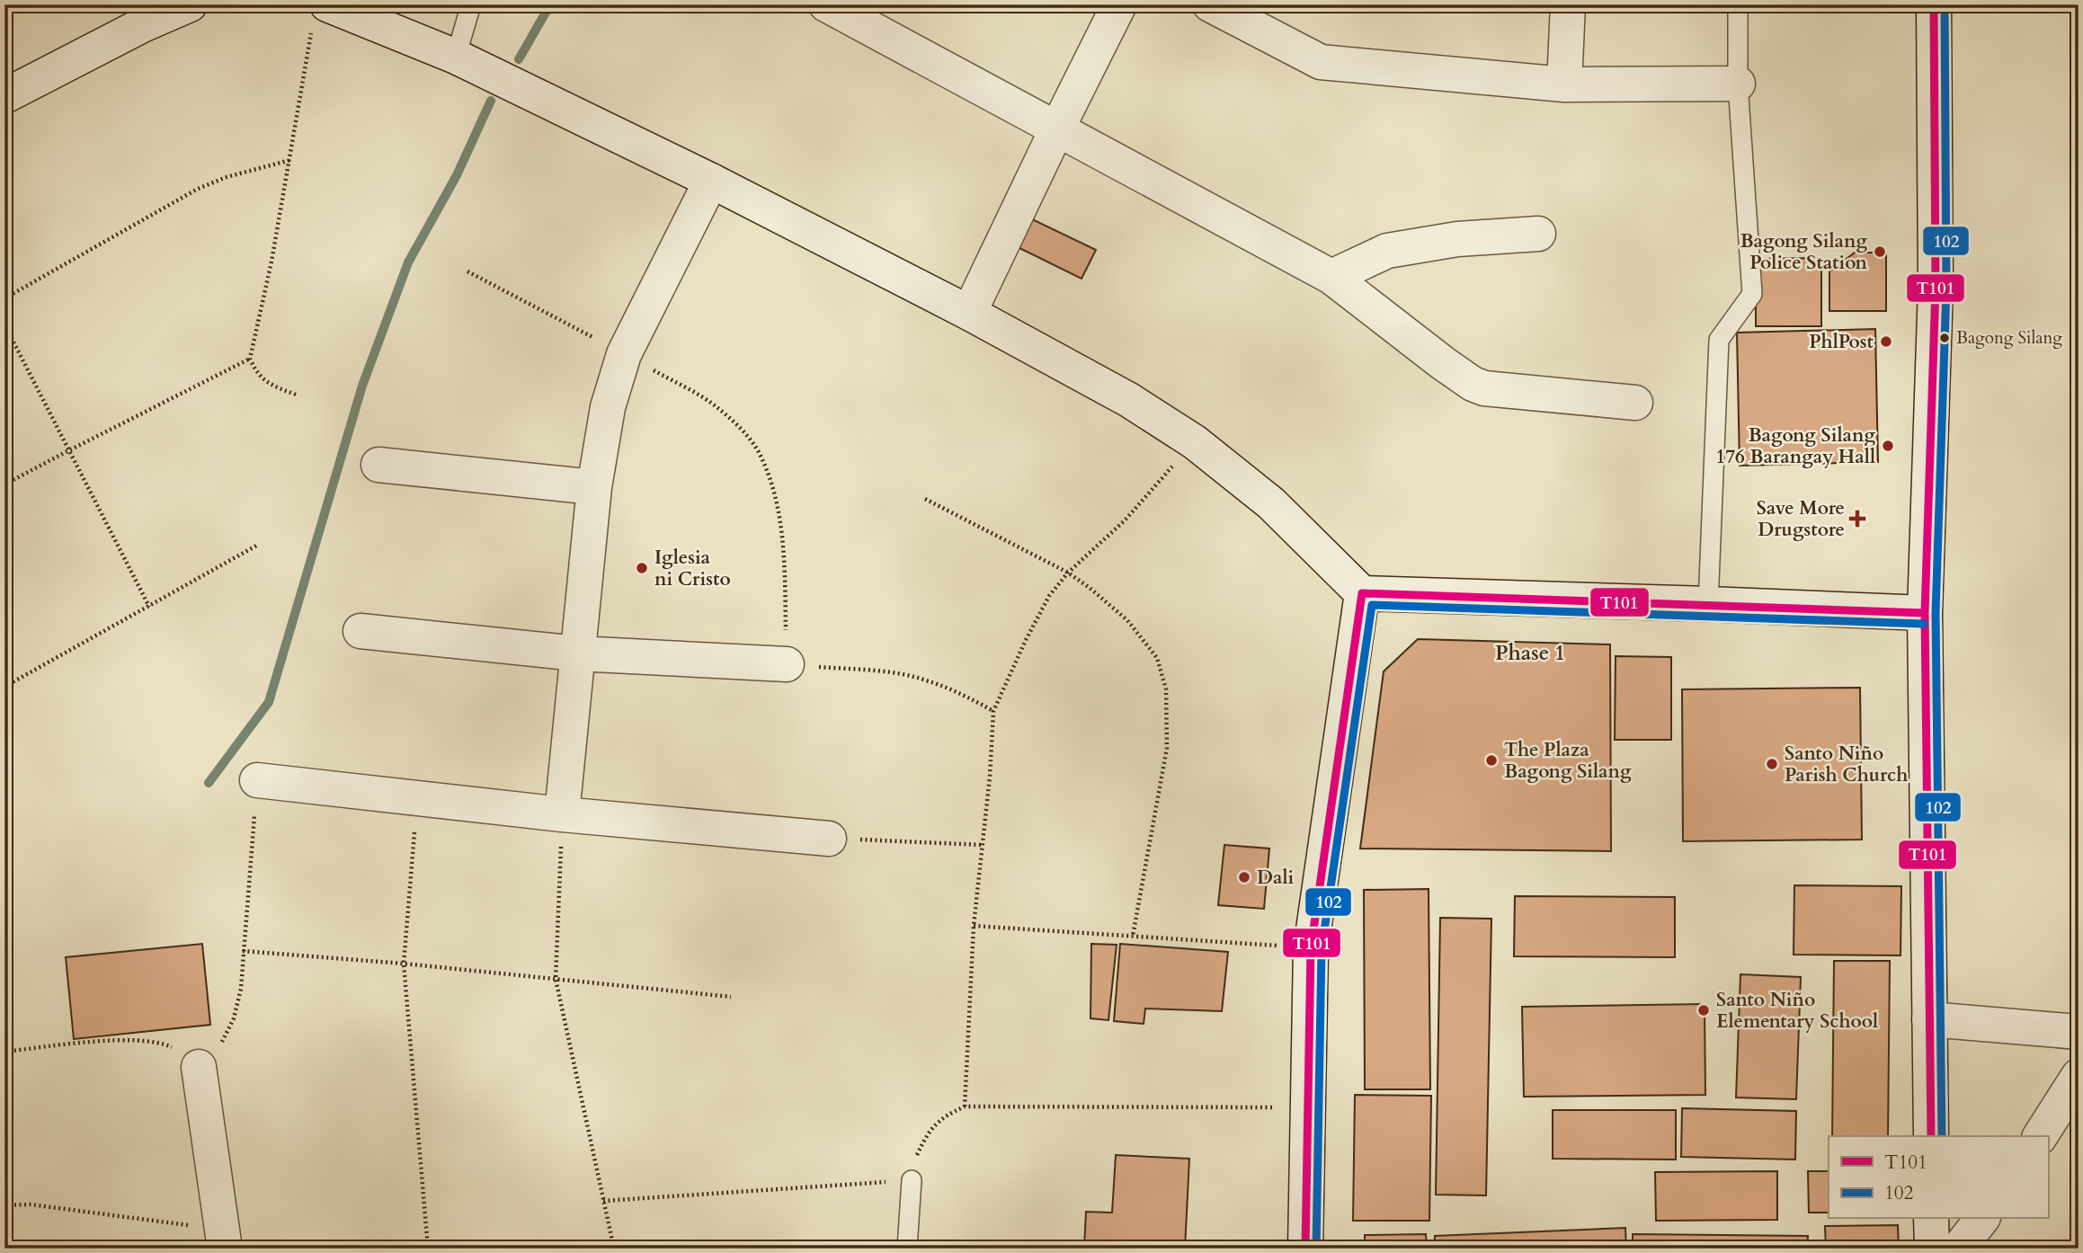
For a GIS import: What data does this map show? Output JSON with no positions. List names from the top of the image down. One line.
{"districts":["Phase 1"],"places":{"other":["Bagong Silang Police Station","Bagong Silang","PhlPost","Bagong Silang 176 Barangay Hall","Iglesia ni Cristo","The Plaza Bagong Silang","Santo Niño Parish Church","Dali","Santo Niño Elementary School"],"health":["Save More Drugstore"]},"lines":["transit line T101","transit line 102"],"legend":["T101","102"]}
